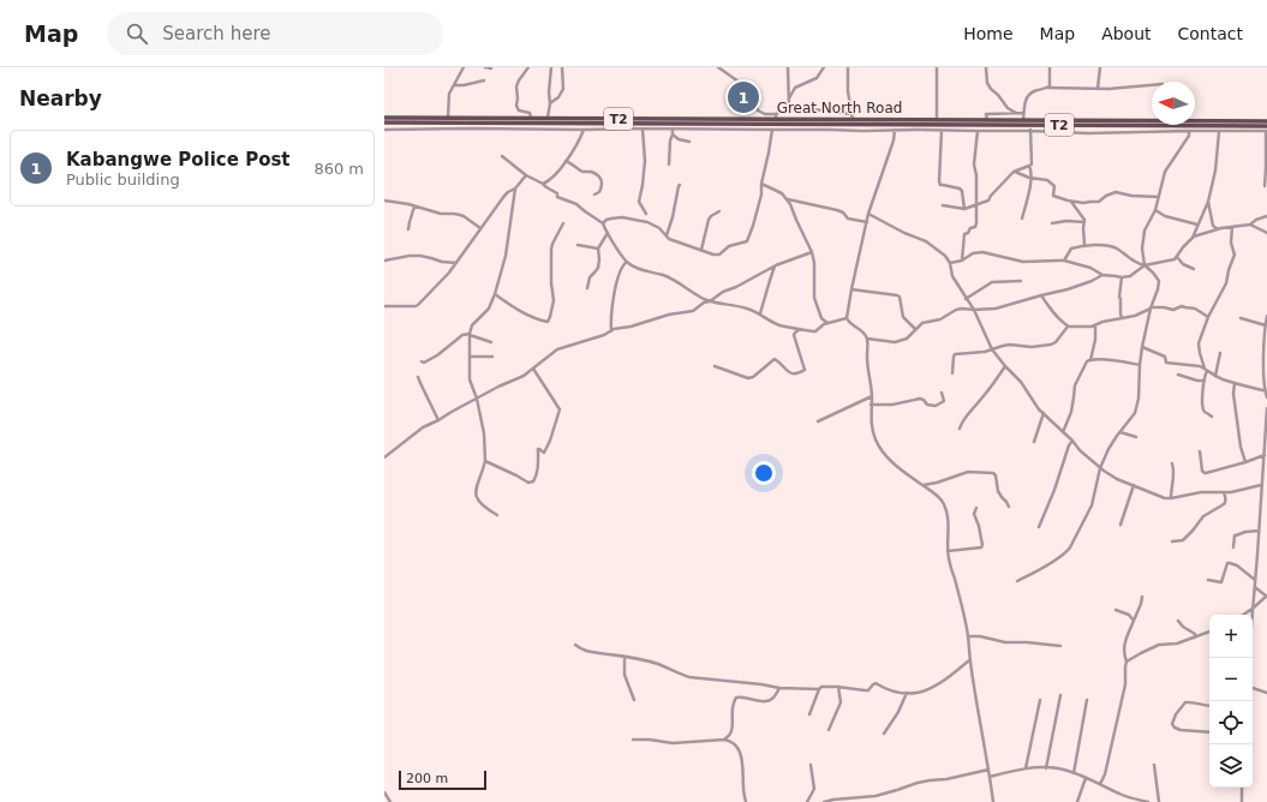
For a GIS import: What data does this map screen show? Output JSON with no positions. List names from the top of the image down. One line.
{"streets":{"main road":["Great North Road","T2"]},"scale_bar":"200 m","north":"left","page":{"header":"Map","search":"Search here","nav":["Home","Map","About","Contact"],"heading":"Nearby","pins":"1","list":[{"mark":"1","name":"Kabangwe Police Post","note":"Public building","value":"860 m"}],"map_buttons":["+","−"],"scale":"200 m"}}
